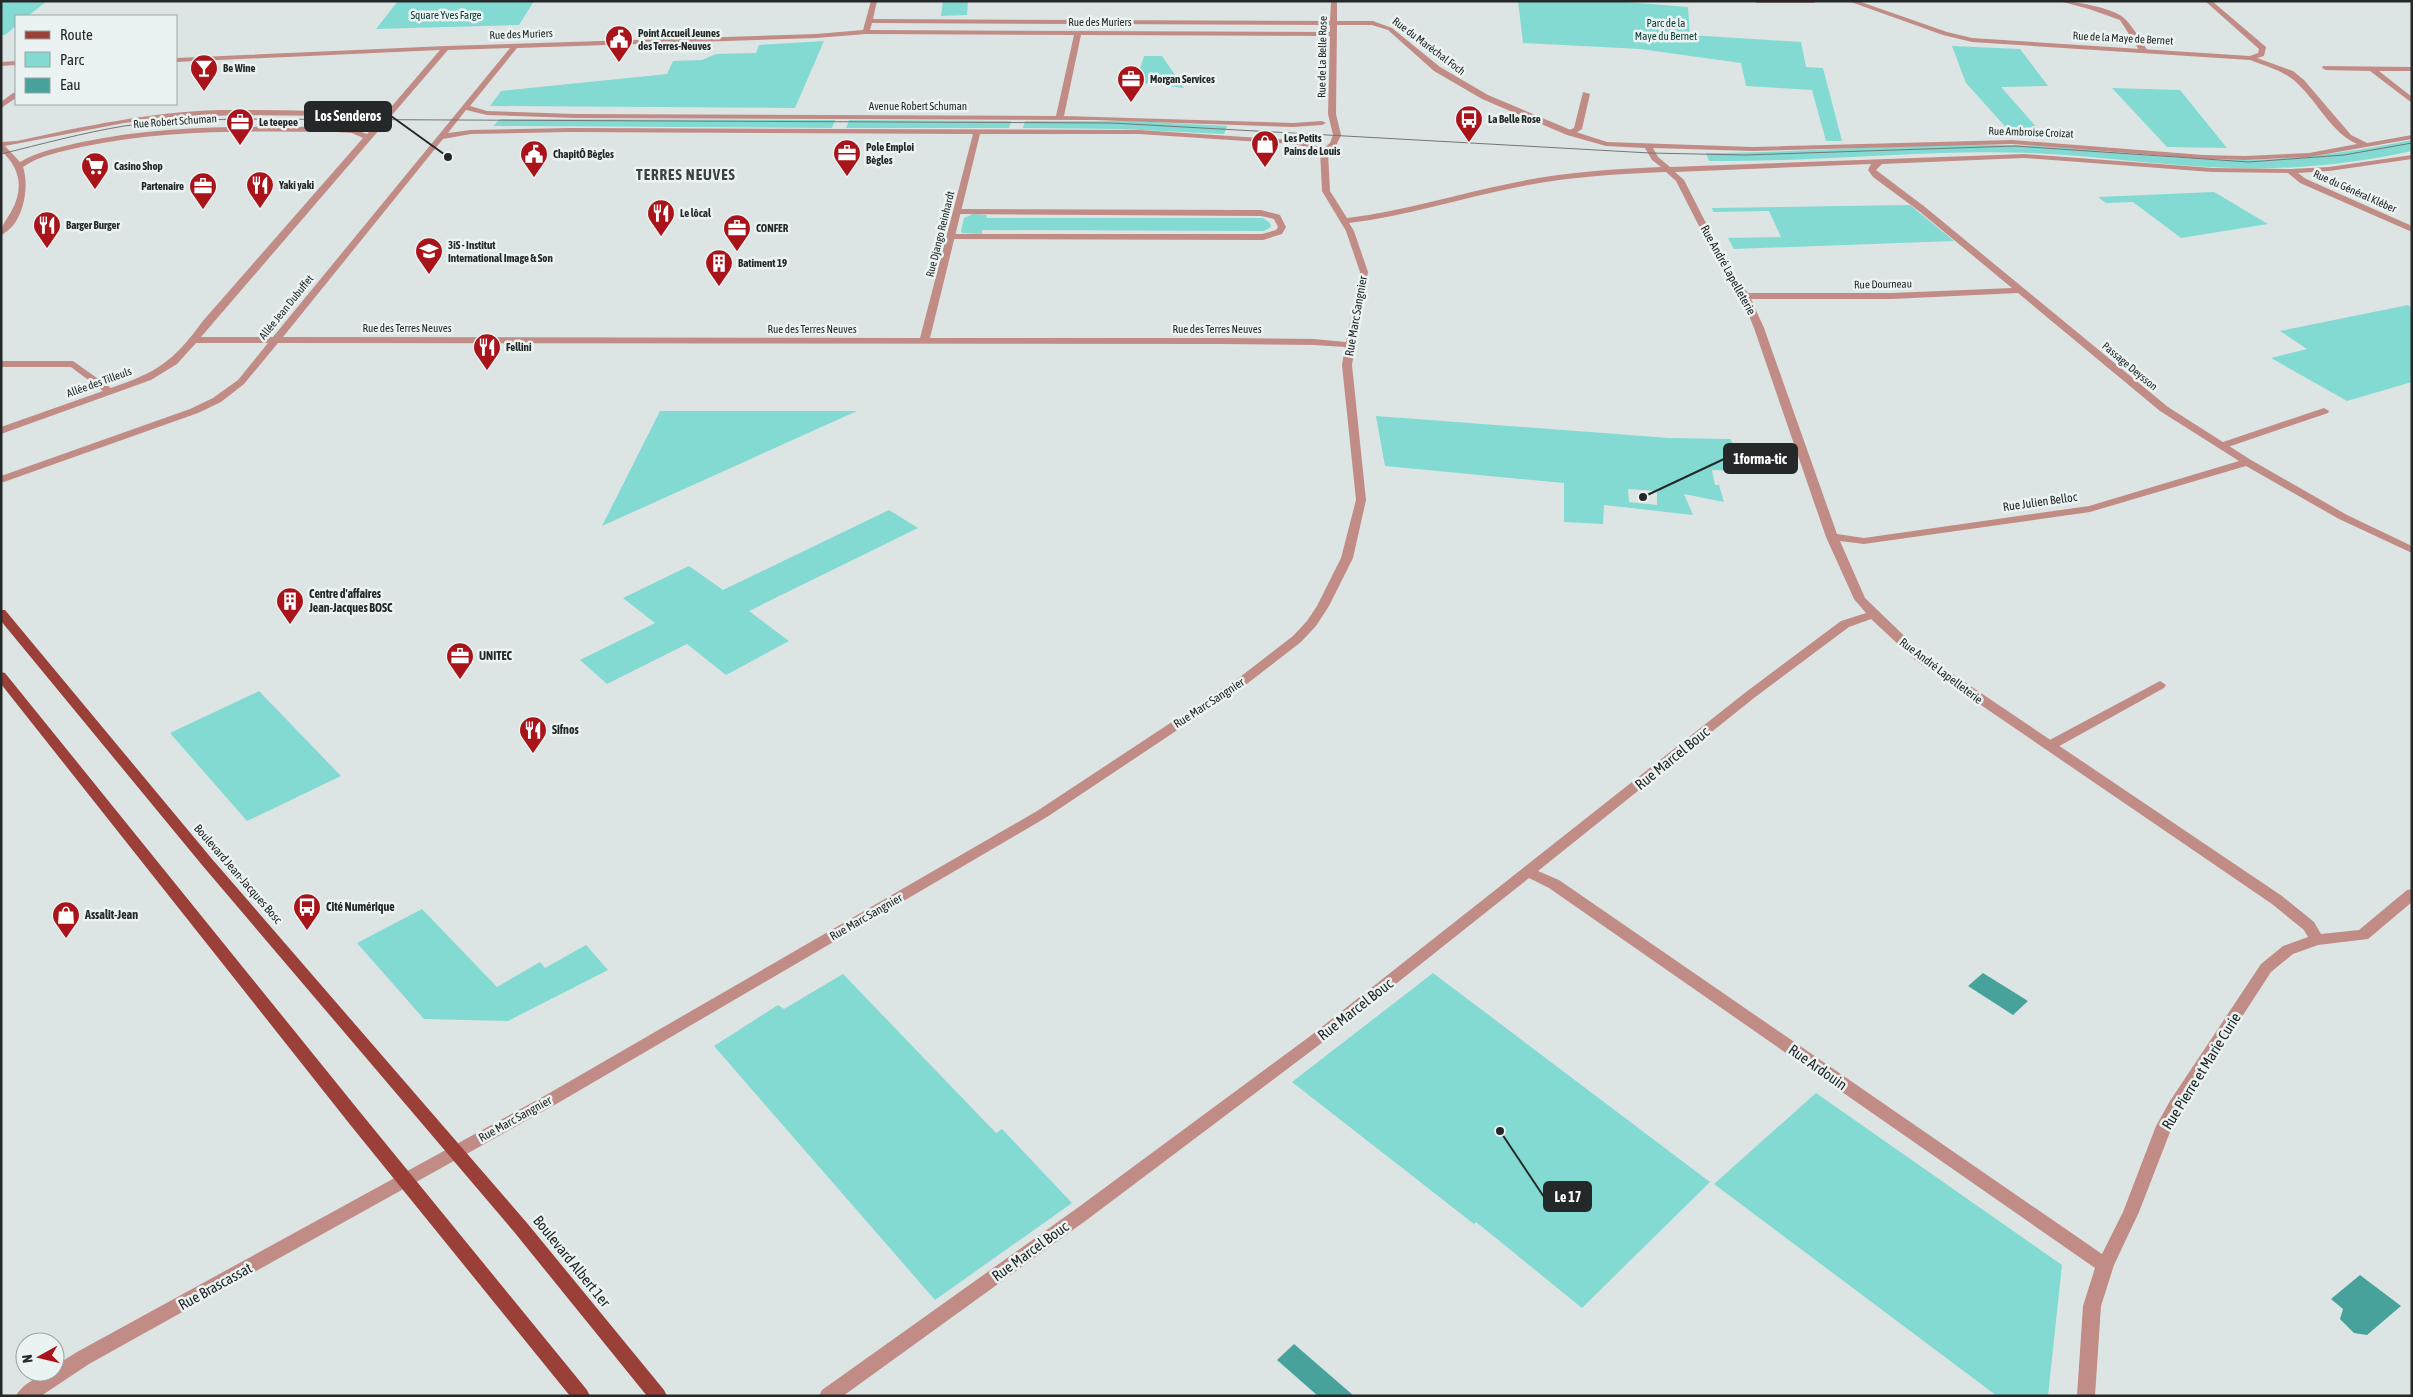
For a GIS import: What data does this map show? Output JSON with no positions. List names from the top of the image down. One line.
{"streets":{"main road":["Boulevard Jean-Jacques Bosc","Boulevard Albert 1er"],"street":["Rue des Muriers","Rue de la Maye de Bernet","Rue du Maréchal Foch","Rue de La Belle Rose","Avenue Robert Schuman","Rue Robert Schuman","Rue Ambroise Croizat","Rue du Général Kléber","Rue Django Reinhardt","Rue André Lapelleterie","Rue Dourneau","Allée Jean Dubuffet","Rue Marc Sangnier","Rue des Terres Neuves","Passage Deysson","Allée des Tilleuls","Rue Julien Belloc","Rue Marcel Bouc","Rue Ardouin","Rue Pierre et Marie Curie","Rue Brascassat"]},"crossings":[["Rue des Muriers","Rue du Maréchal Foch"],["Rue des Muriers","Rue de La Belle Rose"],["Rue des Muriers","Allée Jean Dubuffet"],["Rue de la Maye de Bernet","Rue Ambroise Croizat"],["Rue du Maréchal Foch","Rue de La Belle Rose"],["Rue du Maréchal Foch","Rue Ambroise Croizat"],["Rue du Maréchal Foch","Rue André Lapelleterie"],["Rue de La Belle Rose","Avenue Robert Schuman"],["Rue de La Belle Rose","Rue Marc Sangnier"],["Avenue Robert Schuman","Rue Django Reinhardt"],["Avenue Robert Schuman","Allée Jean Dubuffet"],["Rue Ambroise Croizat","Rue du Général Kléber"],["Rue Ambroise Croizat","Rue André Lapelleterie"],["Rue Ambroise Croizat","Passage Deysson"],["Rue Django Reinhardt","Rue des Terres Neuves"],["Rue André Lapelleterie","Rue Dourneau"],["Rue André Lapelleterie","Rue Julien Belloc"],["Rue André Lapelleterie","Rue Marcel Bouc"],["Rue André Lapelleterie","Rue Pierre et Marie Curie"],["Rue Dourneau","Passage Deysson"],["Allée Jean Dubuffet","Rue des Terres Neuves"],["Rue Marc Sangnier","Rue des Terres Neuves"],["Rue Marc Sangnier","Boulevard Jean-Jacques Bosc"],["Rue Marc Sangnier","Boulevard Albert 1er"],["Rue Marc Sangnier","Rue Brascassat"],["Rue des Terres Neuves","Allée des Tilleuls"],["Passage Deysson","Rue Julien Belloc"],["Rue Marcel Bouc","Rue Ardouin"],["Boulevard Jean-Jacques Bosc","Boulevard Albert 1er"],["Rue Ardouin","Rue Pierre et Marie Curie"]],"districts":["TERRES NEUVES"],"parks":["Square Yves Farge","Parc de la Maye du Bernet"],"places":{"public building":["Point Accueil Jeunes des Terres-Neuves","ChapitÔ Bègles"],"bar":["Be Wine"],"office":["Morgan Services","Le teepee","Pole Emploi Bègles","Partenaire","CONFER","UNITEC"],"bus stop":["La Belle Rose","Cité Numérique"],"other":["Los Senderos","1forma-tic","Le 17"],"shop":["Les Petits Pains de Louis","Assalit-Jean"],"supermarket":["Casino Shop"],"restaurant":["Yaki yaki","Le lôcal","Barger Burger","Fellini","Sifnos"],"school or university":["3iS - Institut International Image & Son"],"building":["Batiment 19","Centre d'affaires Jean-Jacques BOSC"]},"legend":["Route","Parc","Eau"],"north":"left"}
